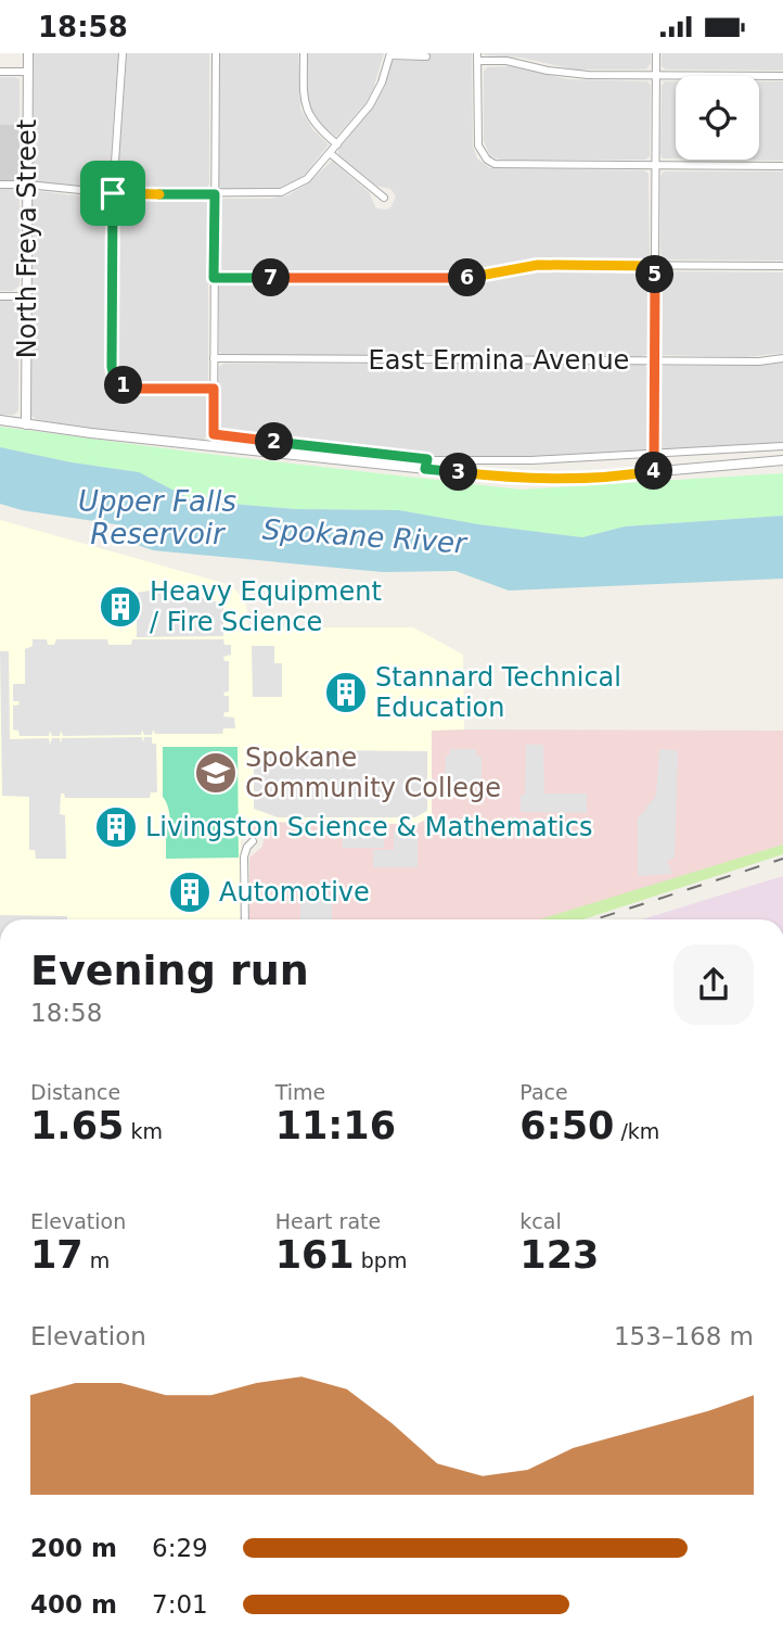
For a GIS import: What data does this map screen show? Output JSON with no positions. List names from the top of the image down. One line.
{"streets":{"street":["North Freya Street","East Ermina Avenue"]},"water":["Upper Falls Reservoir","Spokane River"],"places":{"building":["Heavy Equipment / Fire Science","Stannard Technical Education","Livingston Science & Mathematics","Automotive"],"school or university":["Spokane Community College"]},"page":{"status":"18:58","pins":["5","6","7","1","2","4","3"],"heading":["Evening run","18:58"],"stats":[["Distance","1.65 km"],["Time","11:16"],["Pace","6:50 /km"],["Elevation","17 m"],["Heart rate","161 bpm"],["kcal","123"]],"chart":["Elevation","153–168 m"],"list":[{"name":"200 m","note":"6:29"},{"name":"400 m","note":"7:01"}]}}
